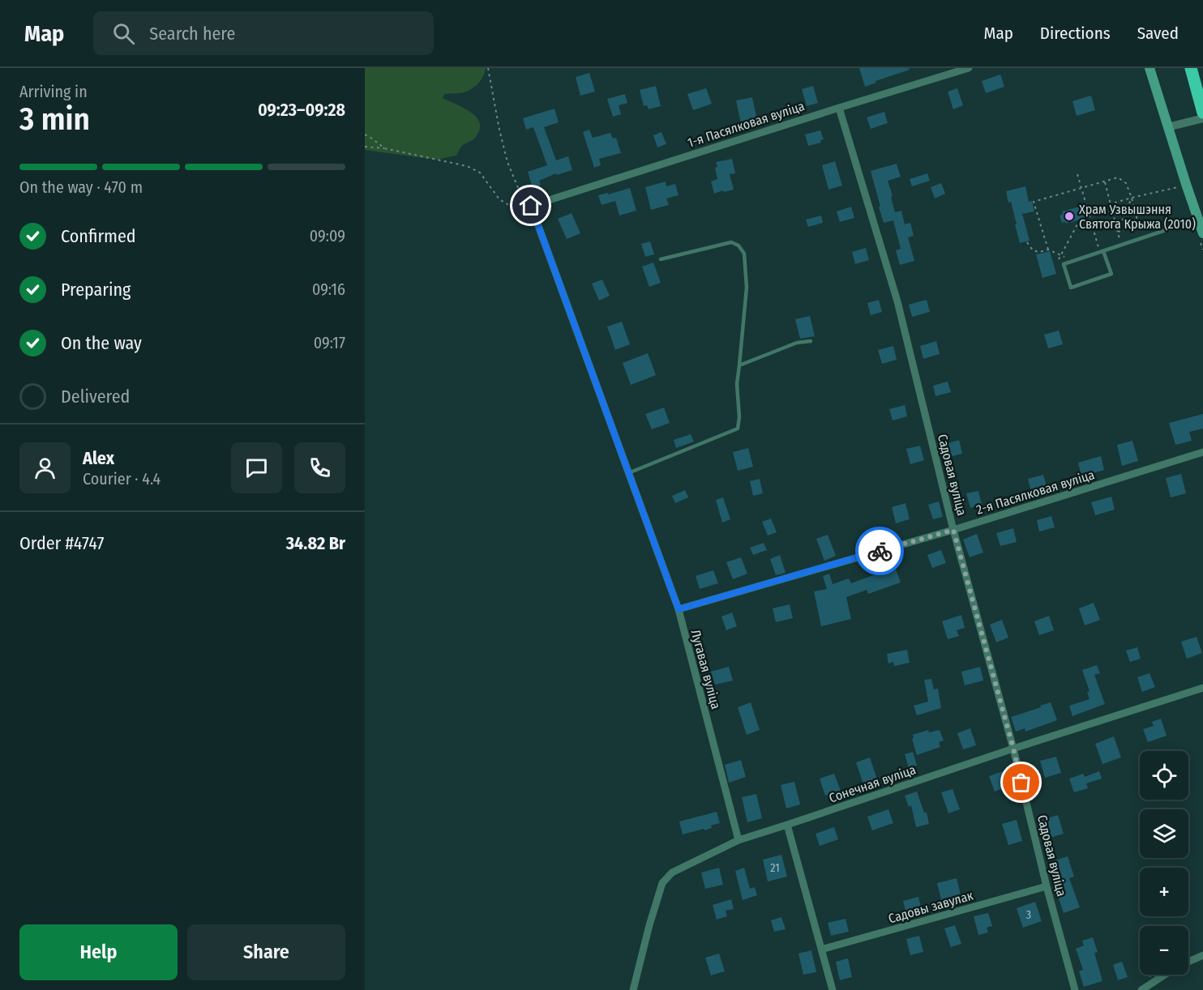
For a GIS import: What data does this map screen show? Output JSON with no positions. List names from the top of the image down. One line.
{"streets":{"street":["1-я Пасялковая вуліца","Садовая вуліца","2-я Пасялковая вуліца","Лугавая вуліца","Сонечная вуліца","Садовы завулак"]},"crossings":[["1-я Пасялковая вуліца","Садовая вуліца"],["1-я Пасялковая вуліца","Лугавая вуліца"],["Садовая вуліца","2-я Пасялковая вуліца"],["Садовая вуліца","Сонечная вуліца"],["Садовая вуліца","Садовы завулак"],["2-я Пасялковая вуліца","Лугавая вуліца"],["Лугавая вуліца","Сонечная вуліца"]],"places":["Храм Узвышэння Святога Крыжа (2010)"],"house_numbers":["21","3"],"page":{"header":"Map","search":"Search here","nav":["Map","Directions","Saved"],"heading":["3 min","Arriving in","09:23–09:28"],"panel":["Alex","Courier · 4.4","Order #4747","34.82 Br"],"bar":"On the way · 470 m","list":[["Confirmed","09:09"],["Preparing","09:16"],["On the way","09:17"],"Delivered"],"map_buttons":["+","−"],"buttons":["Help","Share"]}}
